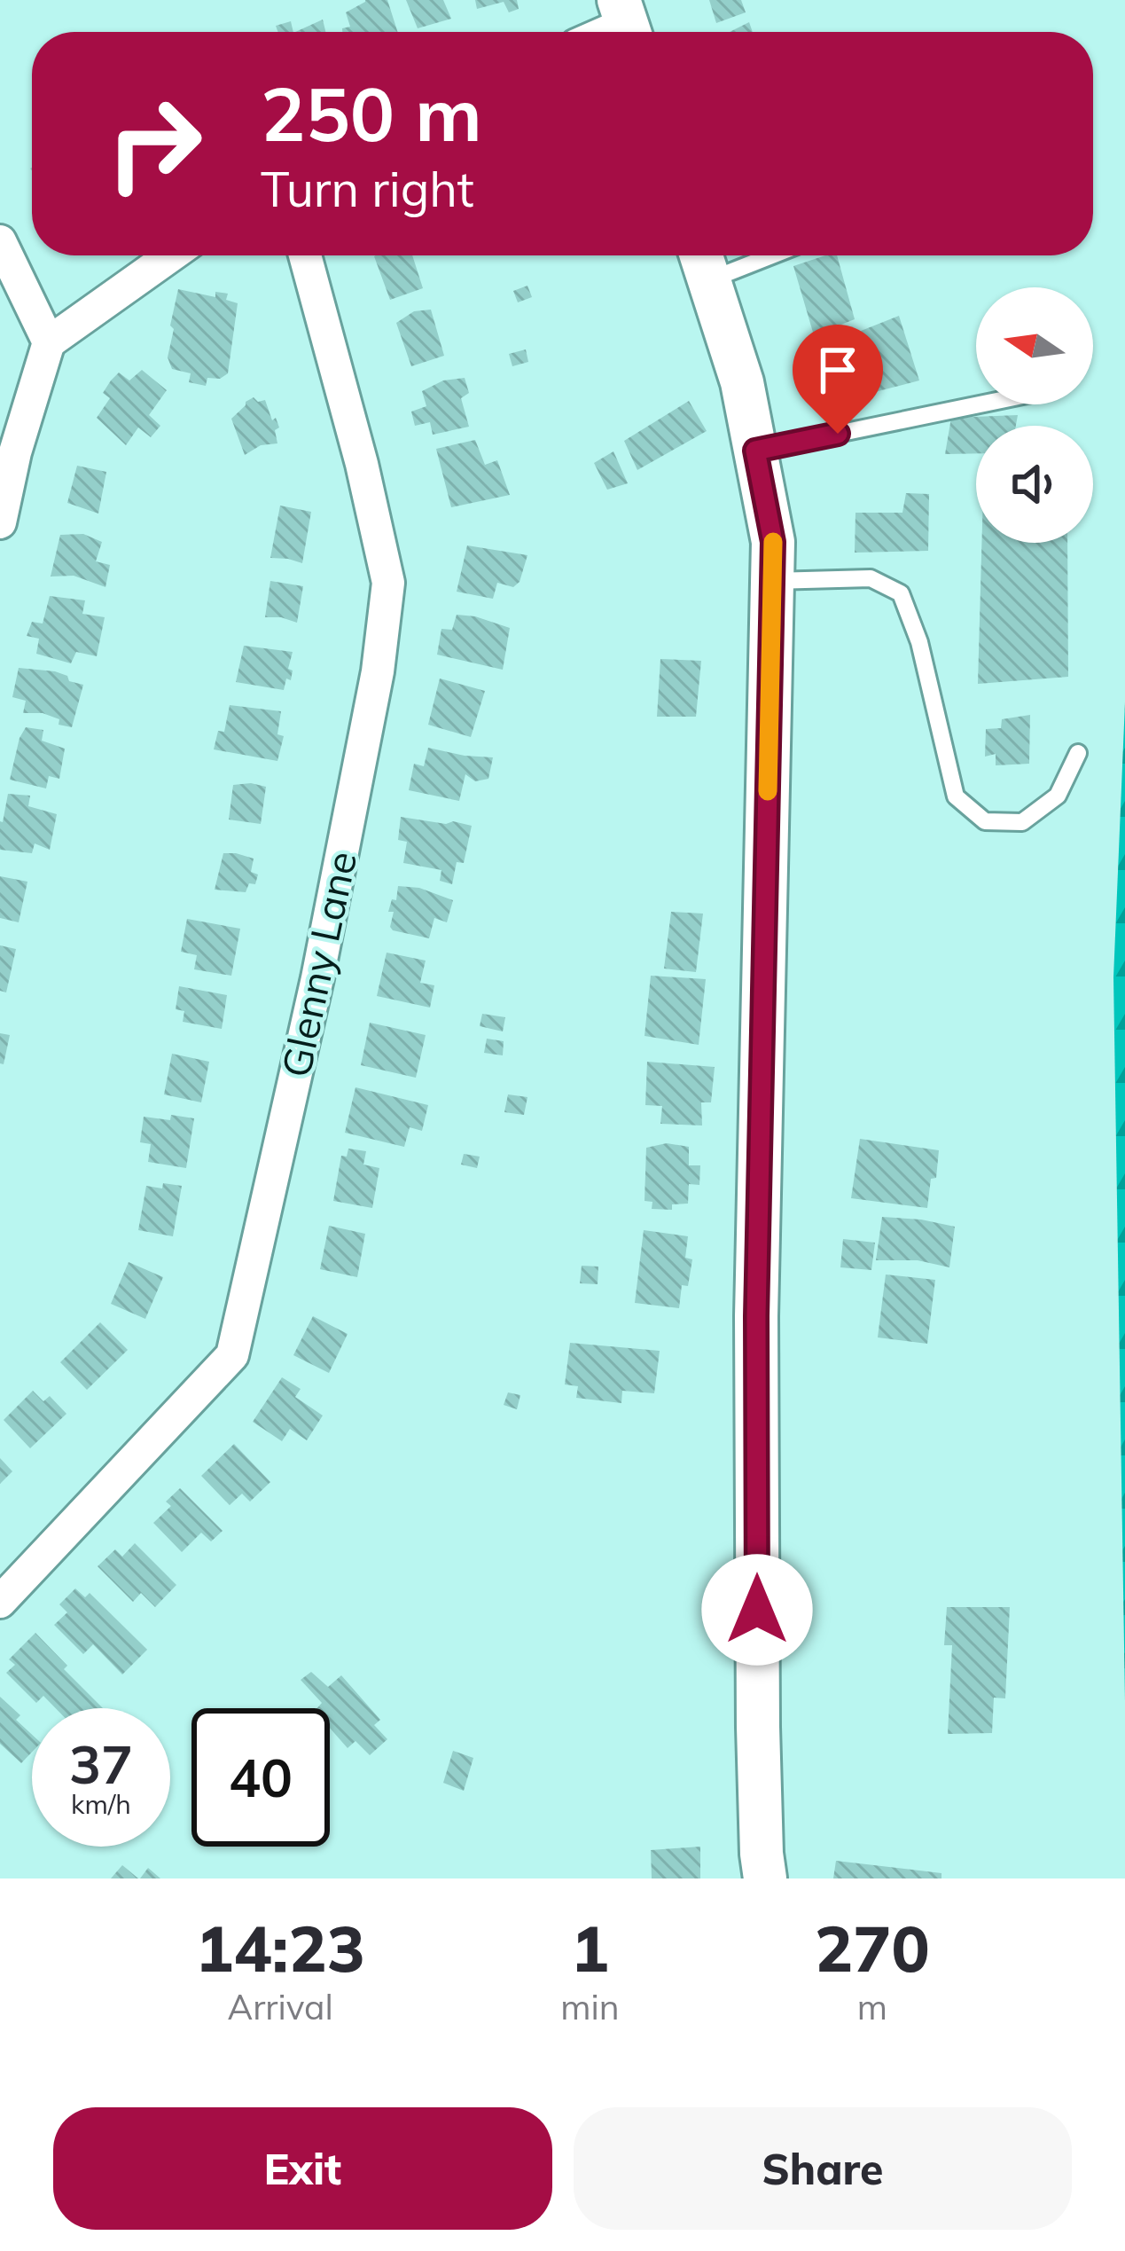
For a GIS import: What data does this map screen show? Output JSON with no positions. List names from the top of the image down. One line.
{"streets":{"street":["Glenny Lane"]},"north":"left","page":{"turn":["250 m","Turn right"],"speed":"37 km/h","limit":"40","eta":["14:23","Arrival","1","min","270","m"],"buttons":["Exit","Share"]}}
